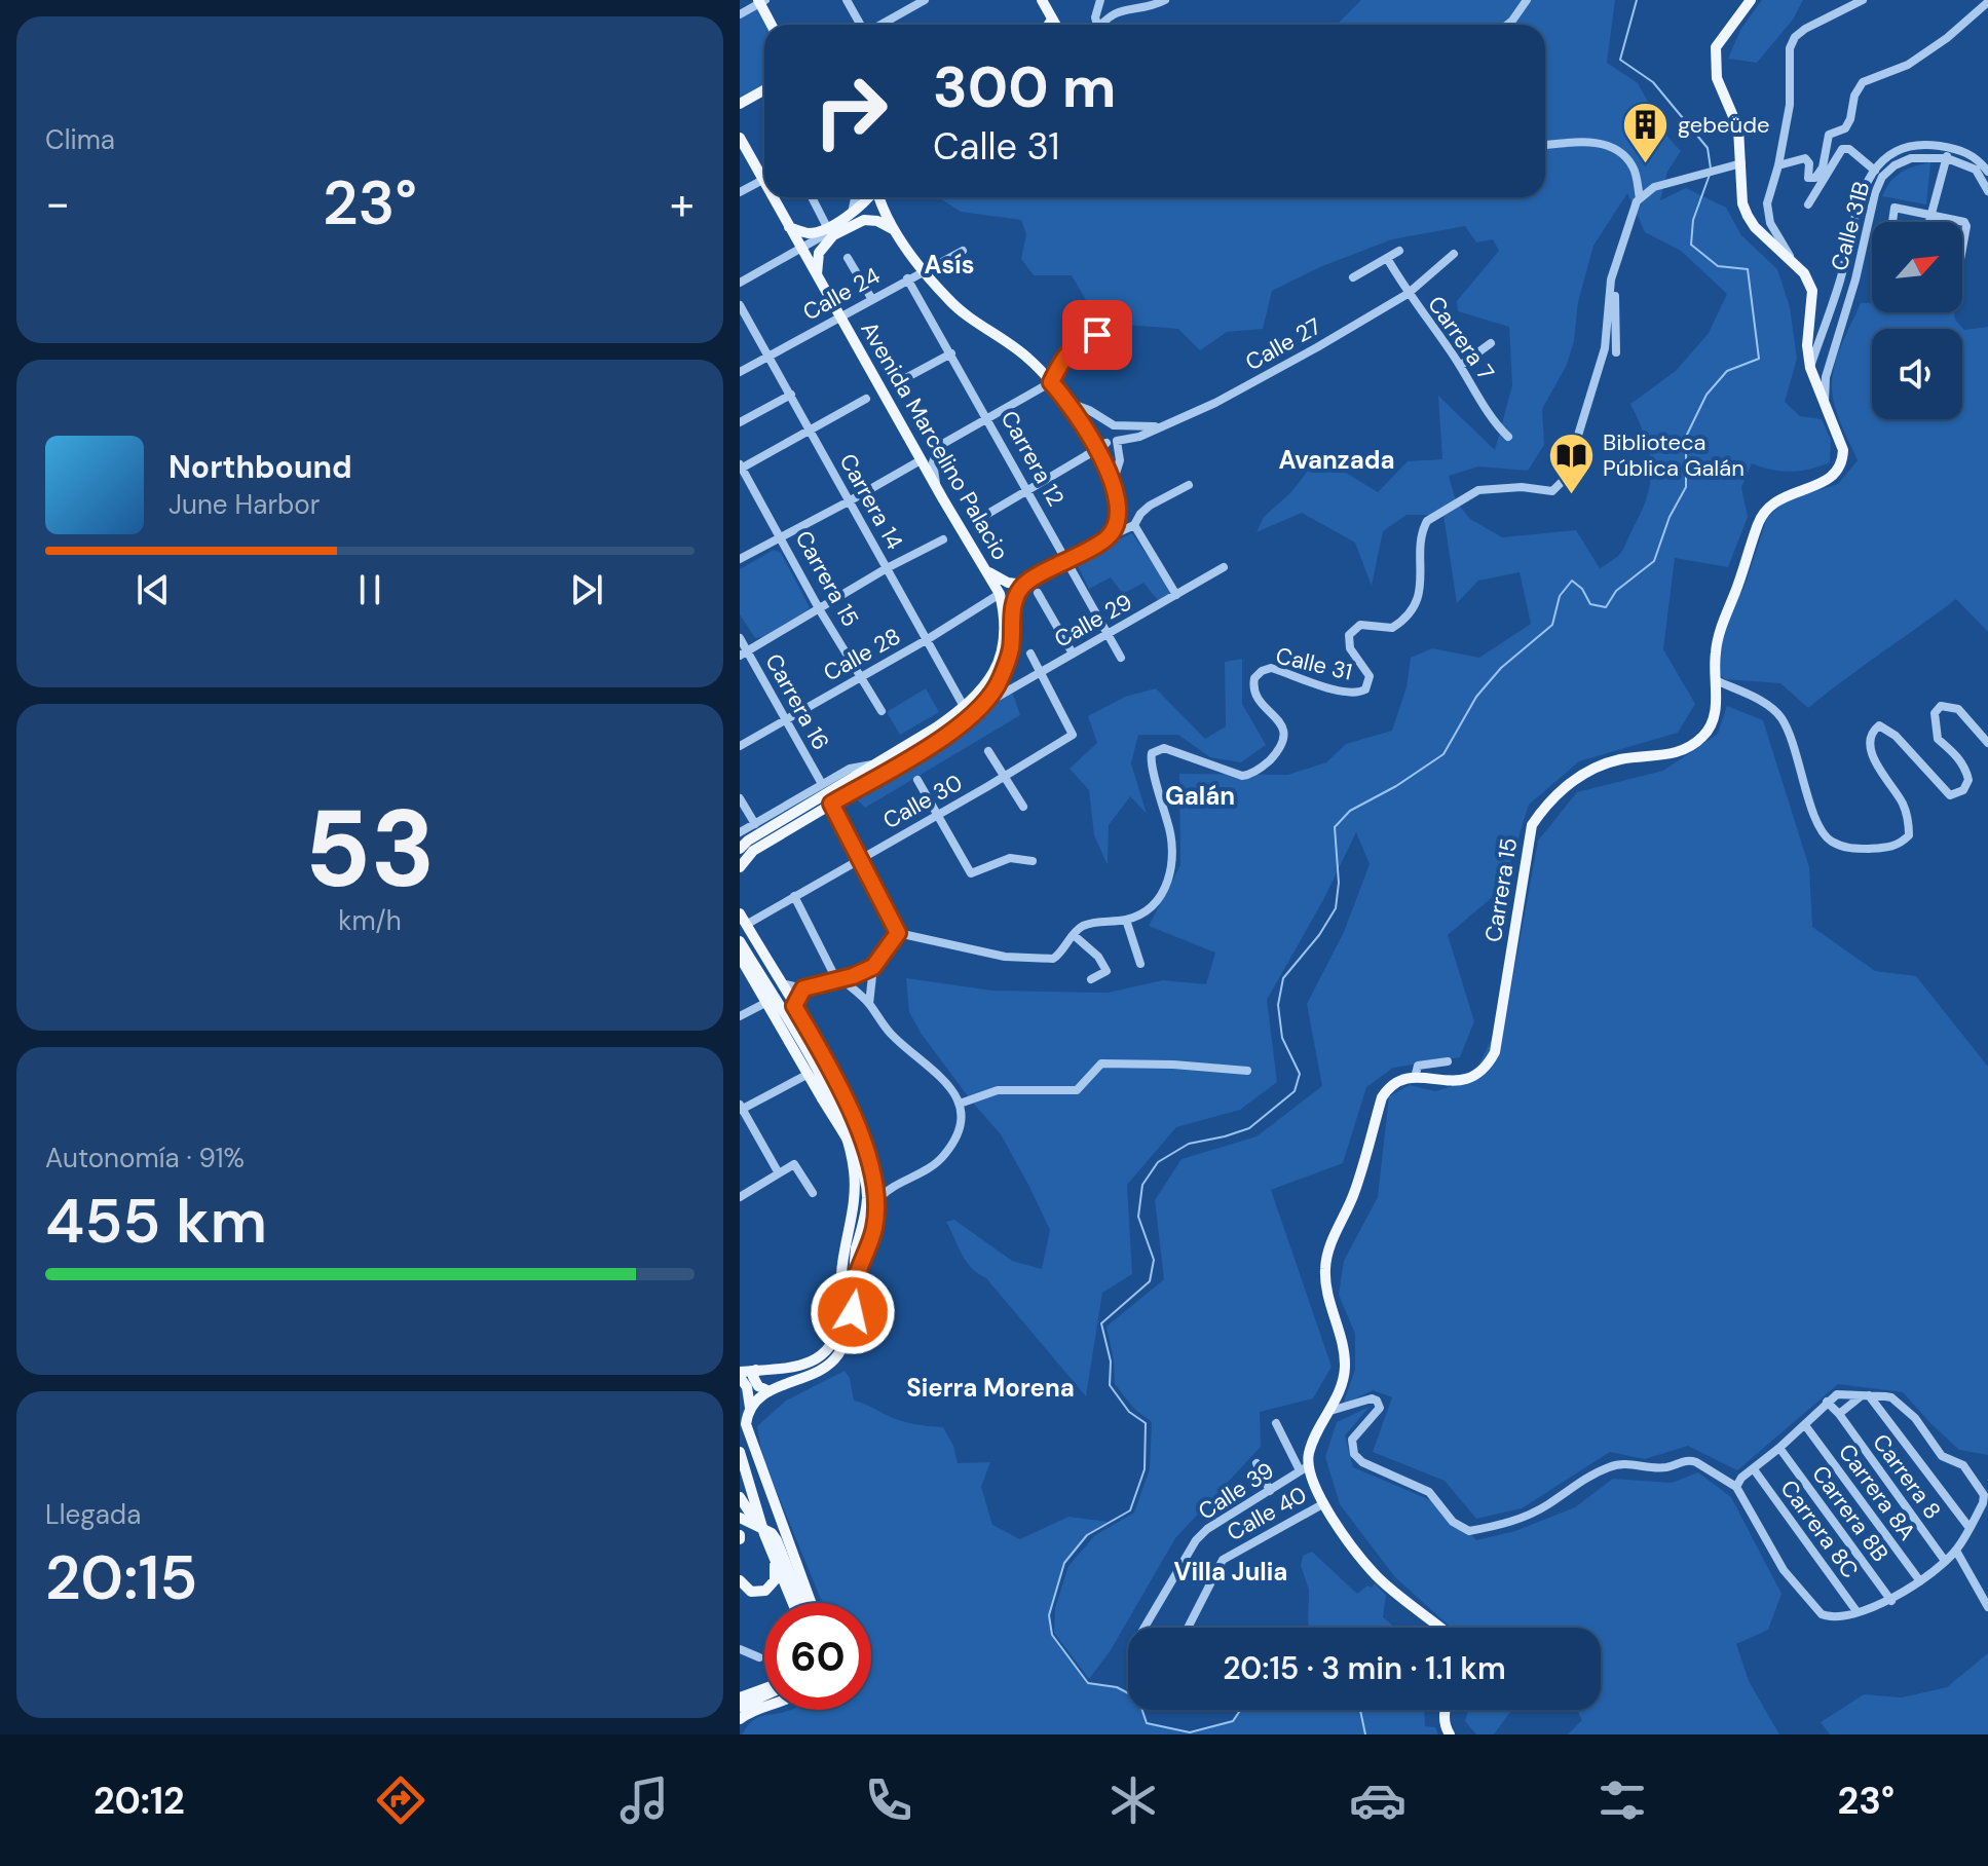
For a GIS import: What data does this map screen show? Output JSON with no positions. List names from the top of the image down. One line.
{"streets":{"main road":["Avenida Marcelino Palacio","Carrera 15"],"street":["Calle 31B","Calle 24","Carrera 7","Calle 27","Carrera 12","Carrera 14","Calle 29","Calle 28","Calle 31","Carrera 16","Calle 30","Carrera 8","Calle 39","Carrera 8A","Calle 40","Carrera 8B","Carrera 8C"]},"crossings":[["Calle 31B","Carrera 15"],["Calle 24","Avenida Marcelino Palacio"],["Calle 24","Carrera 12"],["Calle 24","Carrera 14"],["Carrera 7","Calle 27"],["Calle 27","Carrera 12"],["Avenida Marcelino Palacio","Carrera 12"],["Avenida Marcelino Palacio","Carrera 14"],["Avenida Marcelino Palacio","Calle 29"],["Avenida Marcelino Palacio","Calle 28"],["Avenida Marcelino Palacio","Carrera 16"],["Carrera 12","Calle 29"],["Carrera 14","Calle 28"],["Carrera 15","Calle 28"],["Carrera 15","Calle 31"],["Calle 29","Calle 30"],["Calle 28","Carrera 16"],["Calle 31","Carrera 16"],["Carrera 16","Calle 30"]],"districts":["Asís","Avanzada","Galán","Sierra Morena","Villa Julia"],"places":{"building":["gebeüde"],"library":["Biblioteca Pública Galán"]},"north":"top right","page":{"tile":["Clima",["53","km/h"],["Autonomía · 91%","455 km"],["Llegada","20:15"]],"turn":["300 m","Calle 31"],"heat":["−","23°","+"],"song":["Northbound","June Harbor"],"limit":"60","trip":"20:15 · 3 min · 1.1 km","tabs":["20:12","23°"]}}
